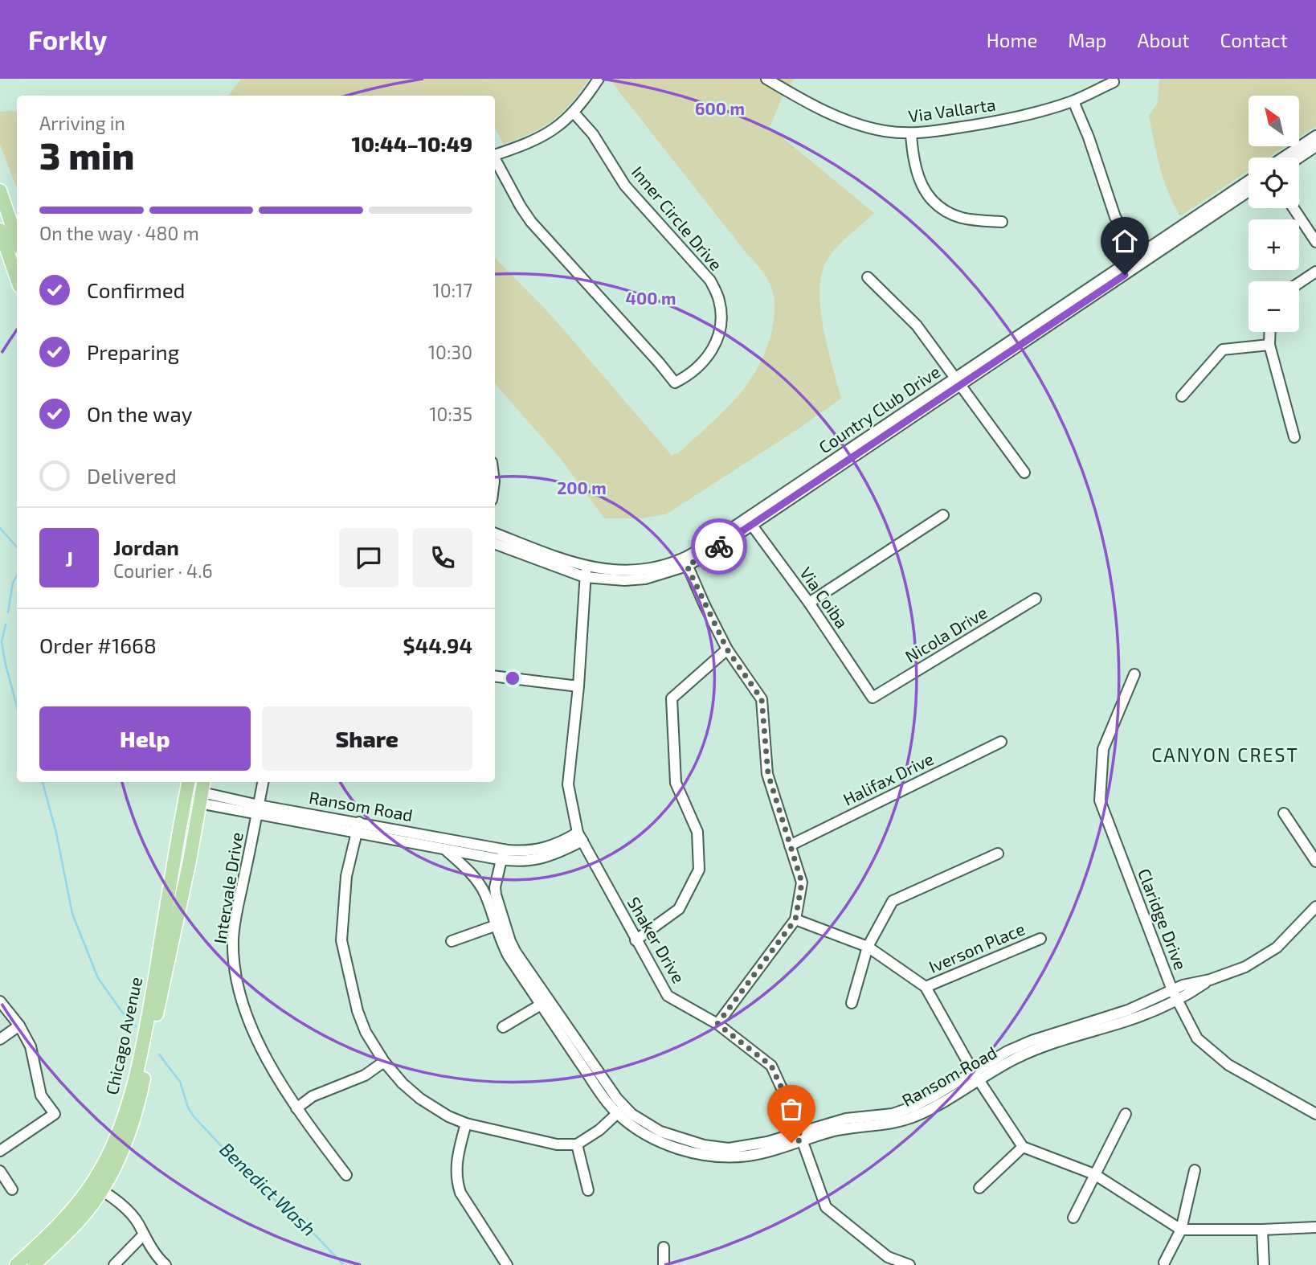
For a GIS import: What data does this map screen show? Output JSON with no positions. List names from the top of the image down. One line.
{"streets":{"main road":["Chicago Avenue"],"street":["Via Vallarta","Inner Circle Drive","Country Club Drive","Via Coiba","Nicola Drive","Halifax Drive","Ransom Road","Intervale Drive","Claridge Drive","Shaker Drive","Iverson Place"]},"crossings":[["Country Club Drive","Via Coiba"],["Country Club Drive","Shaker Drive"],["Via Coiba","Nicola Drive"],["Ransom Road","Intervale Drive"],["Ransom Road","Claridge Drive"],["Ransom Road","Shaker Drive"],["Ransom Road","Chicago Avenue"]],"districts":["CANYON CREST"],"water":["Benedict Wash"],"north":"top left","page":{"header":"Forkly","nav":["Home","Map","About","Contact"],"map_buttons":["+","−"],"heading":["3 min","Arriving in","10:44–10:49"],"panel":["Jordan","Courier · 4.6","Order #1668","$44.94"],"bar":"On the way · 480 m","list":[["Confirmed","10:17"],["Preparing","10:30"],["On the way","10:35"],"Delivered"],"round":"J","buttons":["Help","Share"]},"rings":["600 m","400 m","200 m"]}
